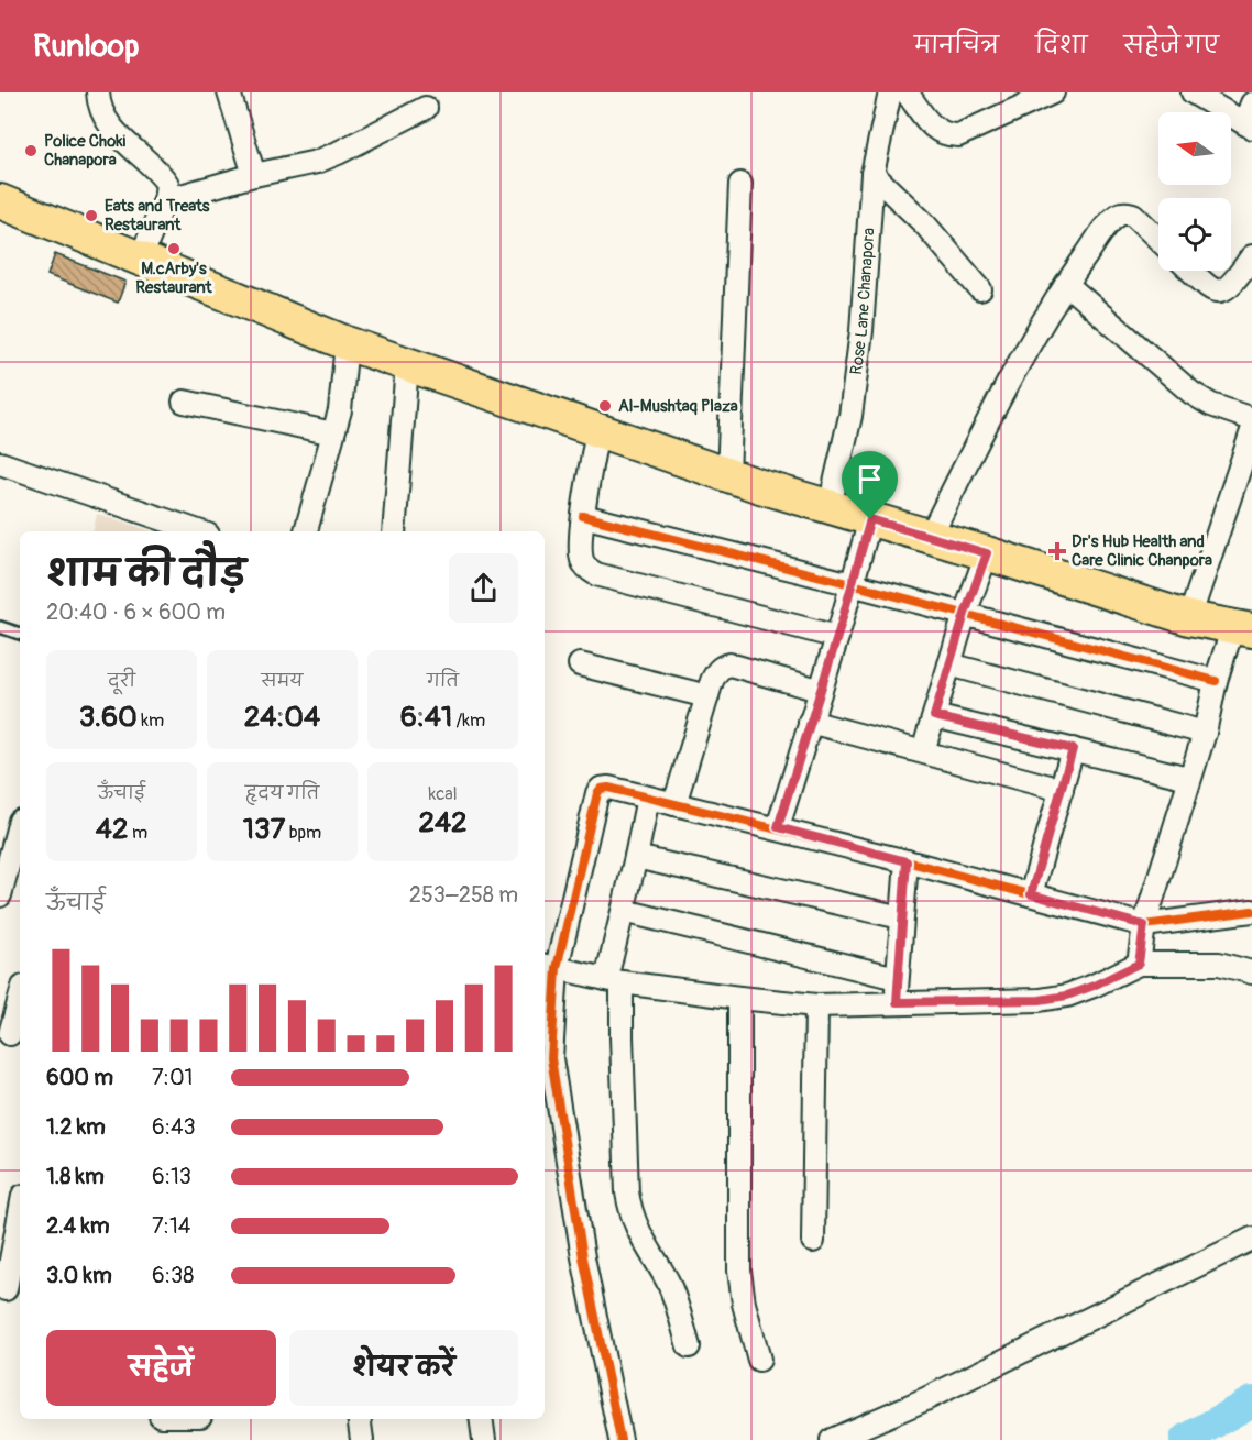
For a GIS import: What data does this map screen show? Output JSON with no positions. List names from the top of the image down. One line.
{"streets":{"street":["Rose Lane Chanapora"]},"places":{"other":["Police Choki Chanapora","Eats and Treats Restaurant","M.cArby's Restaurant","Al-Mushtaq Plaza"],"health":["Dr's Hub Health and Care Clinic Chanpora"]},"north":"left","page":{"header":"Runloop","nav":["मानचित्र","दिशा","सहेजे गए"],"heading":["शाम की दौड़","20:40 · 6 × 600 m"],"stats":[["दूरी","3.60 km"],["समय","24:04"],["गति","6:41 /km"],["ऊँचाई","42 m"],["हृदय गति","137 bpm"],["kcal","242"]],"chart":["ऊँचाई","253–258 m"],"list":[{"name":"600 m","note":"7:01"},{"name":"1.2 km","note":"6:43"},{"name":"1.8 km","note":"6:13"},{"name":"2.4 km","note":"7:14"},{"name":"3.0 km","note":"6:38"}],"buttons":["सहेजें","शेयर करें"]}}
